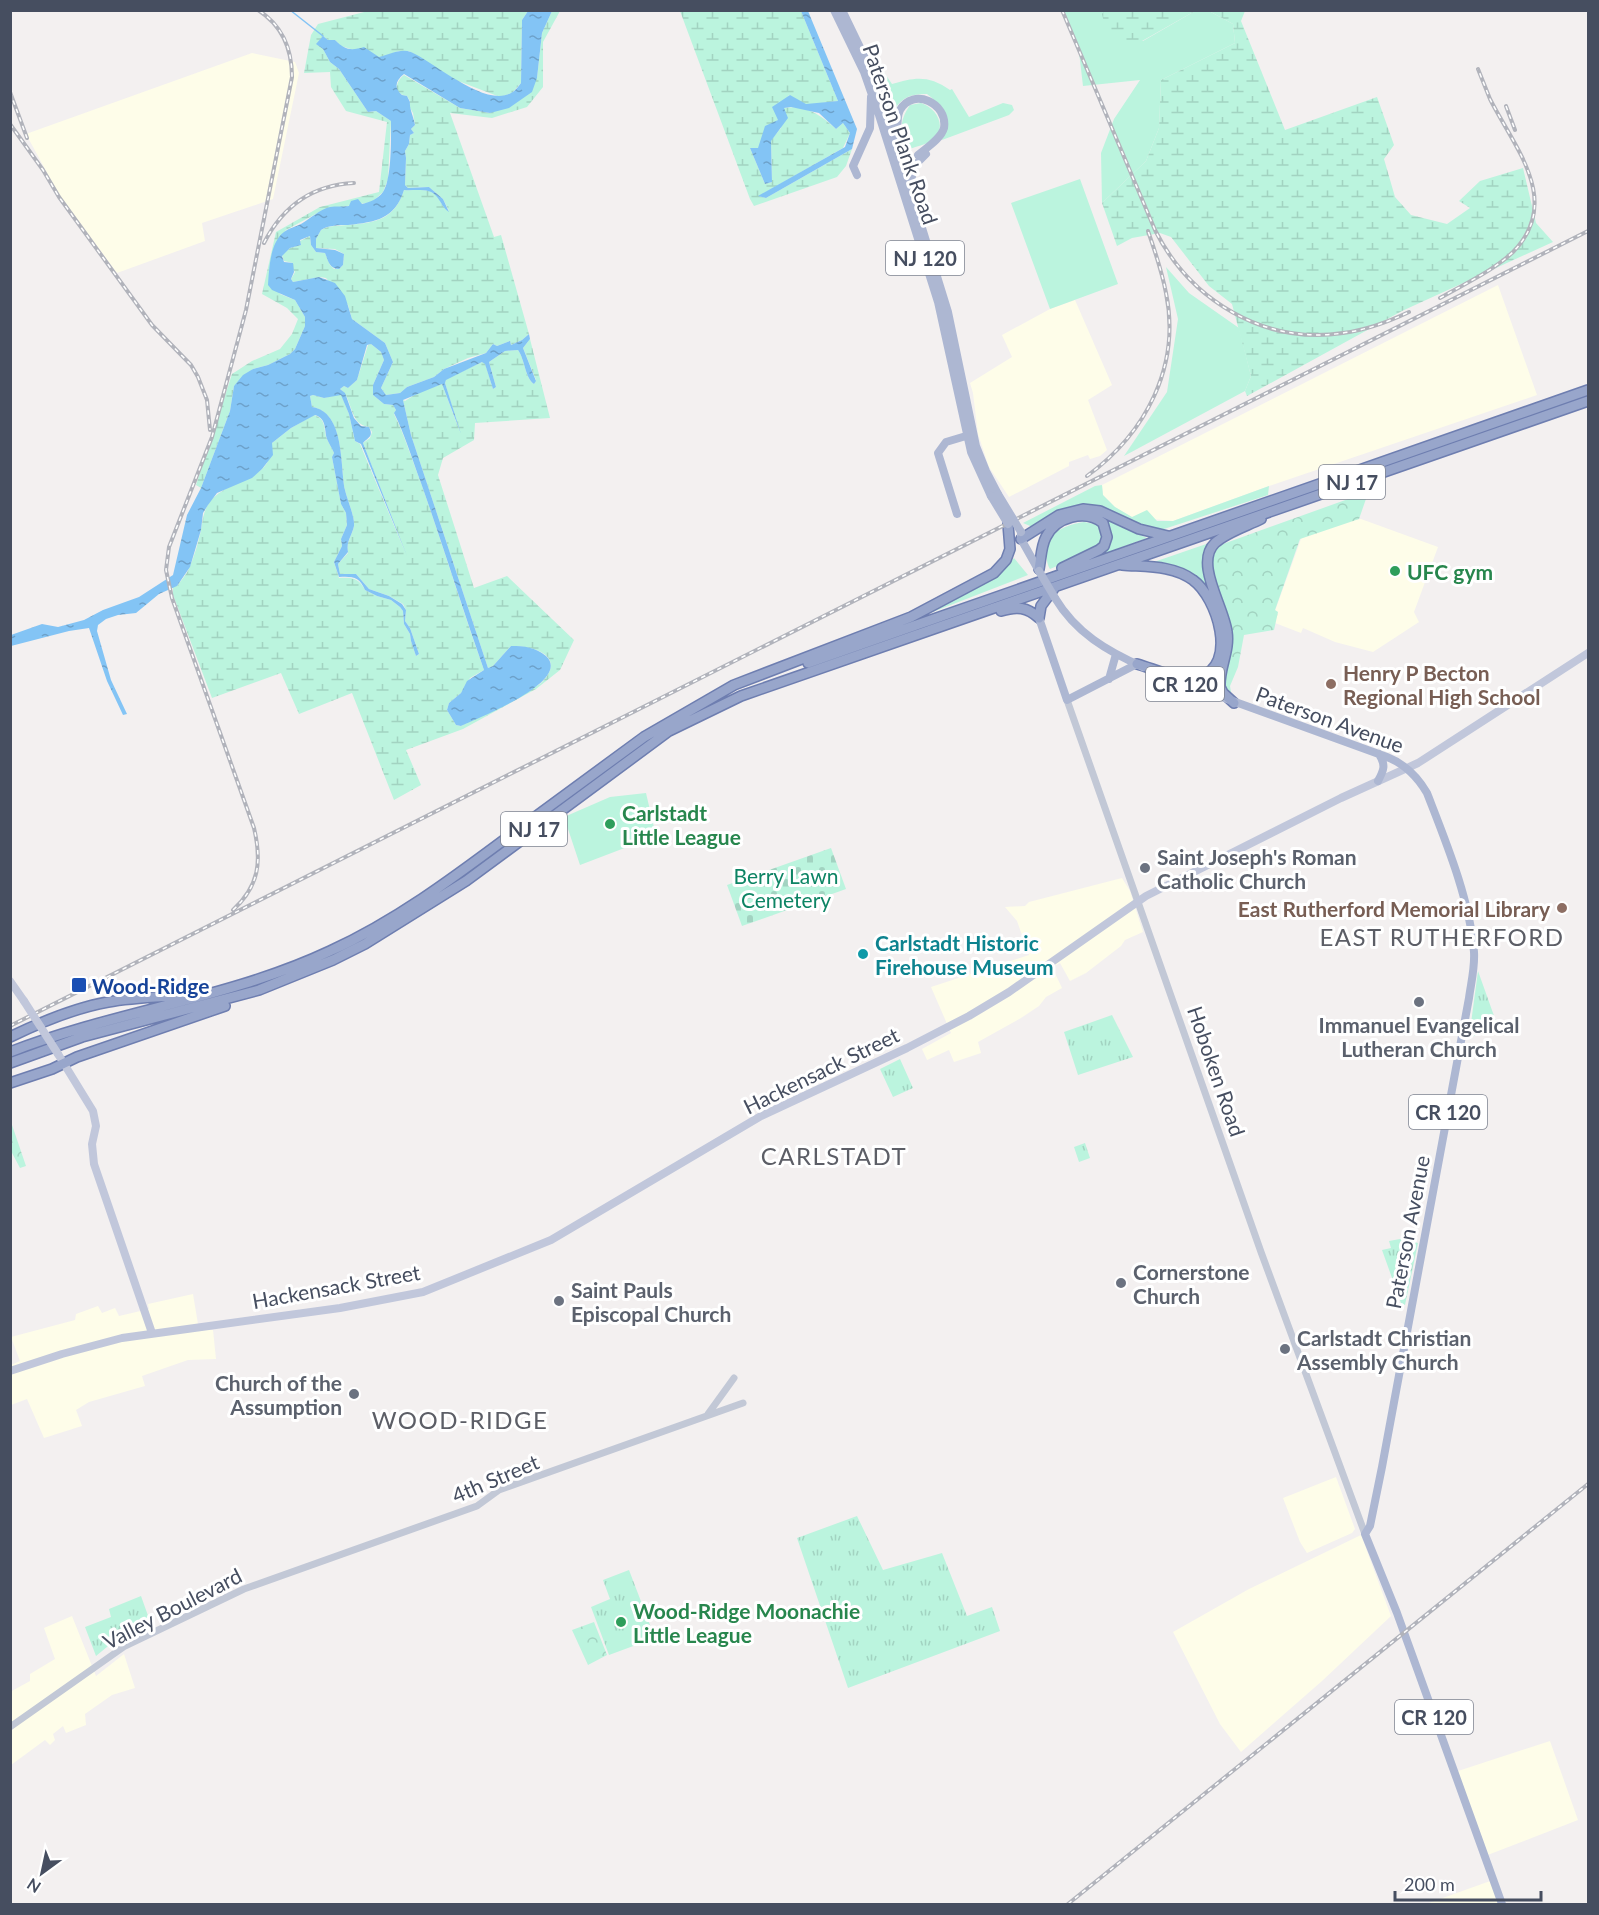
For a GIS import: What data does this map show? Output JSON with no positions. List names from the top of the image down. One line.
{"streets":{"highway":["NJ 17"],"main road":["Paterson Plank Road","NJ 120","CR 120","Paterson Avenue","Hackensack Street","Hoboken Road"],"street":["4th Street","Valley Boulevard"]},"crossings":[["Paterson Plank Road","Paterson Avenue"],["CR 120","Paterson Avenue"],["CR 120","Hoboken Road"],["Paterson Avenue","Hackensack Street"],["Paterson Avenue","Hoboken Road"],["Hackensack Street","Hoboken Road"],["4th Street","Valley Boulevard"]],"districts":["EAST RUTHERFORD","CARLSTADT","WOOD-RIDGE"],"parks":["Berry Lawn Cemetery"],"places":{"other":["UFC gym","Henry P Becton Regional High School","Carlstadt Little League","Saint Joseph's Roman Catholic Church","East Rutherford Memorial Library","Carlstadt Historic Firehouse Museum","Immanuel Evangelical Lutheran Church","Cornerstone Church","Saint Pauls Episcopal Church","Carlstadt Christian Assembly Church","Church of the Assumption","Wood-Ridge Moonachie Little League"],"transit":["Wood-Ridge"]},"scale_bar":"200 m","north":"bottom left"}
